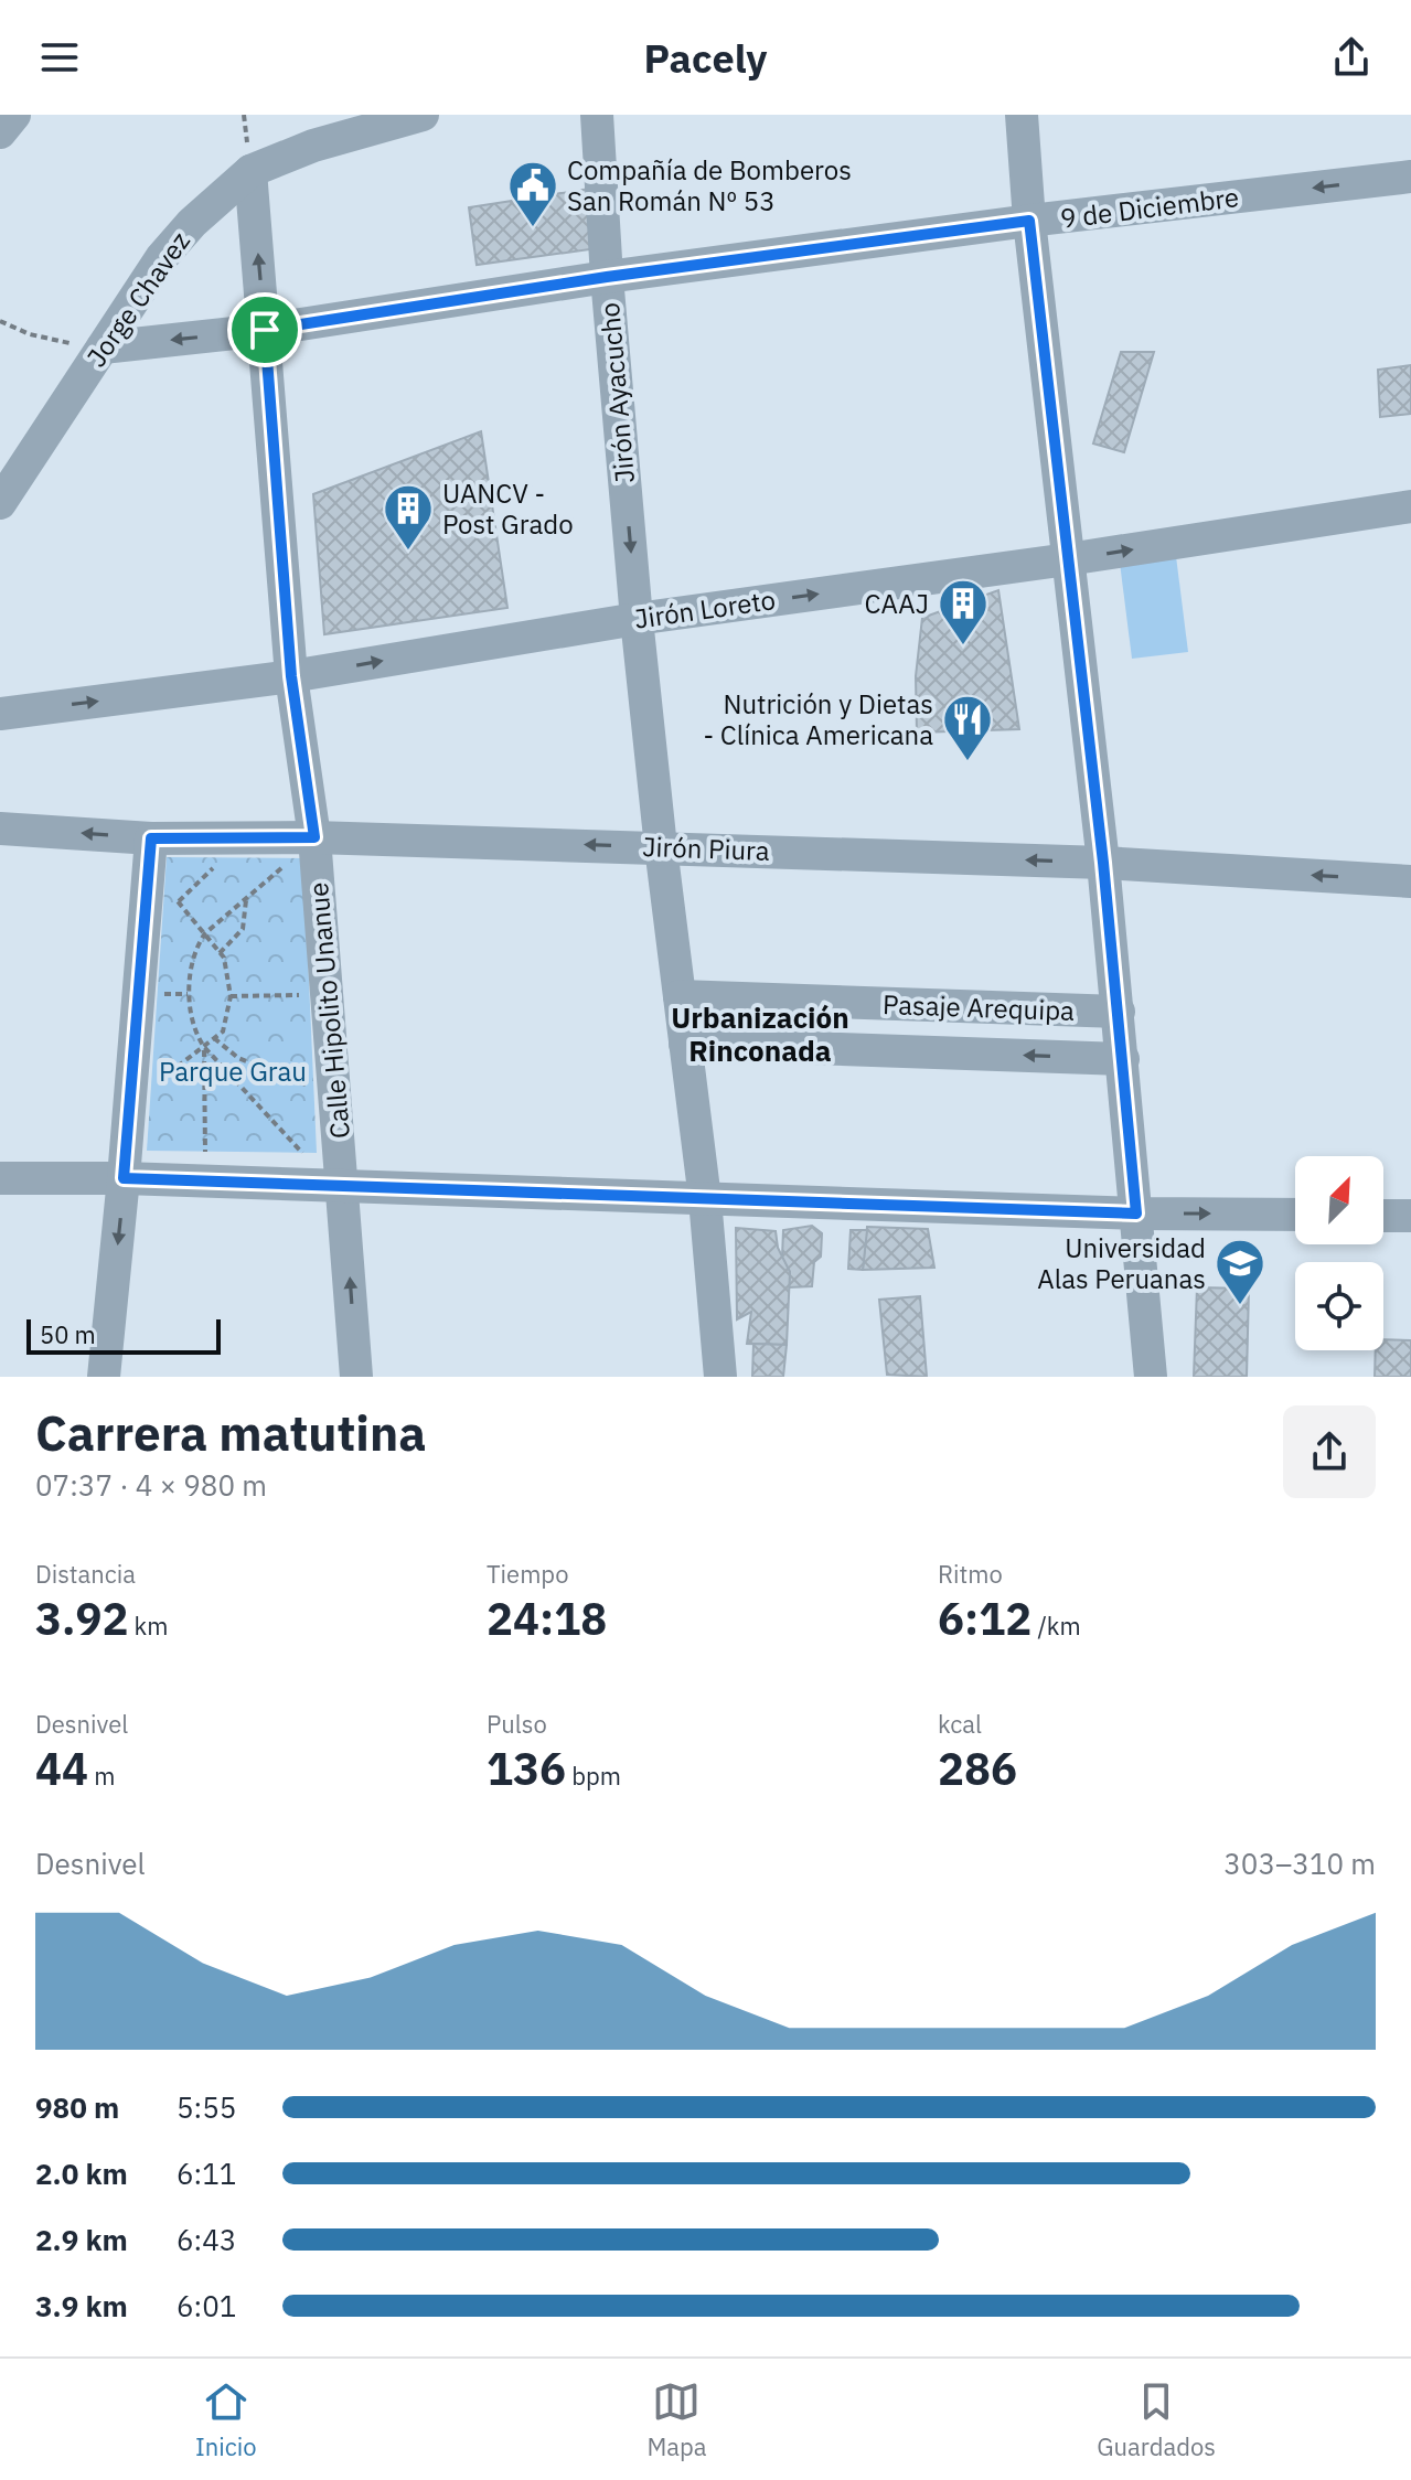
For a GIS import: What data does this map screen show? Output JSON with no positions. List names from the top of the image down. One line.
{"streets":{"street":["9 de Diciembre","Jorge Chavez","Jirón Ayacucho","Jirón Loreto","Jirón Piura","Pasaje Arequipa","Calle Hipolito Unanue"]},"crossings":[["9 de Diciembre","Jorge Chavez"],["9 de Diciembre","Jirón Ayacucho"],["9 de Diciembre","Calle Hipolito Unanue"],["Jorge Chavez","Calle Hipolito Unanue"],["Jirón Ayacucho","Jirón Loreto"],["Jirón Ayacucho","Jirón Piura"],["Jirón Ayacucho","Pasaje Arequipa"],["Jirón Loreto","Calle Hipolito Unanue"],["Jirón Piura","Calle Hipolito Unanue"]],"one_way":["9 de Diciembre","Jirón Loreto","Jirón Piura"],"districts":["Urbanización Rinconada"],"parks":["Parque Grau"],"places":{"public building":["Compañía de Bomberos San Román Nº 53"],"building":["UANCV - Post Grado","CAAJ"],"restaurant":["Nutrición y Dietas - Clínica Americana"],"school or university":["Universidad Alas Peruanas"]},"scale_bar":"50 m","north":"top right","page":{"header":"Pacely","scale":"50 m","heading":["Carrera matutina","07:37 · 4 × 980 m"],"stats":[["Distancia","3.92 km"],["Tiempo","24:18"],["Ritmo","6:12 /km"],["Desnivel","44 m"],["Pulso","136 bpm"],["kcal","286"]],"chart":["Desnivel","303–310 m"],"list":[{"name":"980 m","note":"5:55"},{"name":"2.0 km","note":"6:11"},{"name":"2.9 km","note":"6:43"},{"name":"3.9 km","note":"6:01"}],"tabs":["Inicio","Mapa","Guardados"]}}
